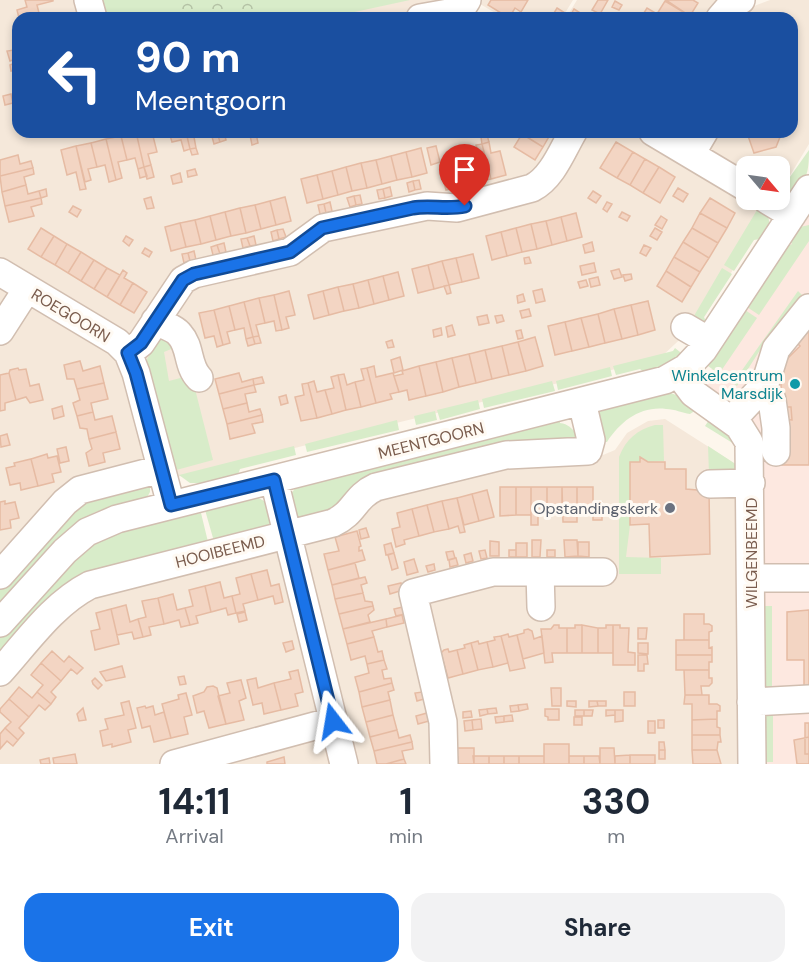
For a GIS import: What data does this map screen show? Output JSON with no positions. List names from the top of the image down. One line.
{"streets":{"street":["ROEGOORN","MEENTGOORN","HOOIBEEMD","WILGENBEEMD"]},"crossings":[["ROEGOORN","MEENTGOORN"],["MEENTGOORN","HOOIBEEMD"],["MEENTGOORN","WILGENBEEMD"]],"places":["Winkelcentrum Marsdijk","Opstandingskerk"],"north":"bottom right","page":{"turn":["90 m","Meentgoorn"],"eta":["14:11","Arrival","1","min","330","m"],"buttons":["Exit","Share"]}}
